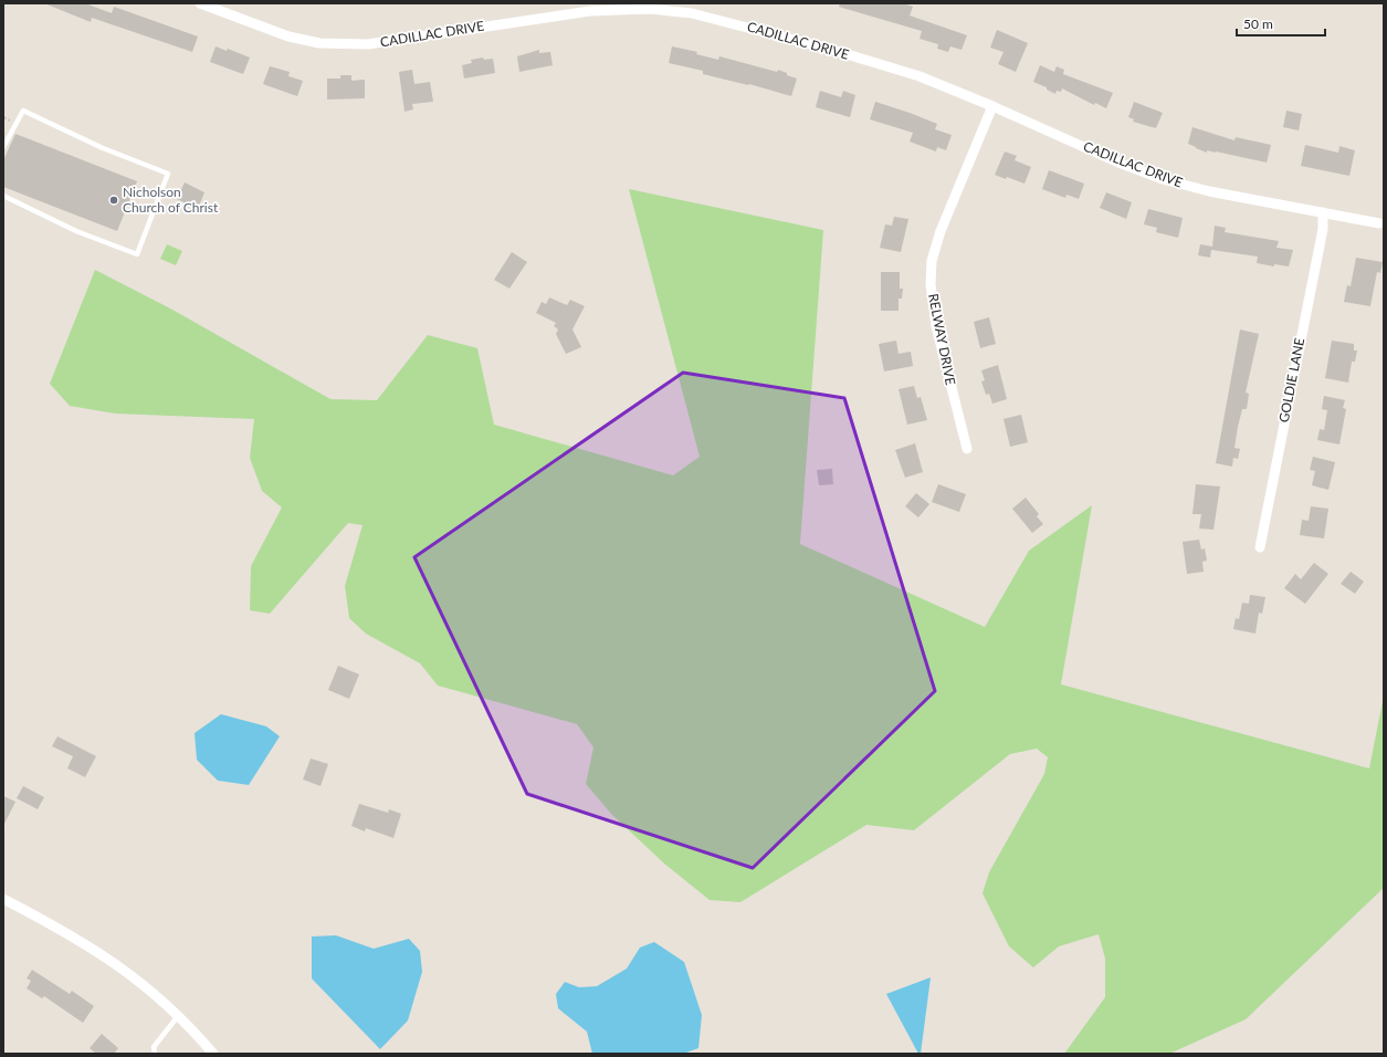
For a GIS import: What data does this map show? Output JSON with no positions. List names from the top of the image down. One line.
{"streets":{"street":["CADILLAC DRIVE","RELWAY DRIVE","GOLDIE LANE"]},"crossings":[["CADILLAC DRIVE","RELWAY DRIVE"],["CADILLAC DRIVE","GOLDIE LANE"]],"places":["Nicholson Church of Christ"],"scale_bar":"50 m"}
